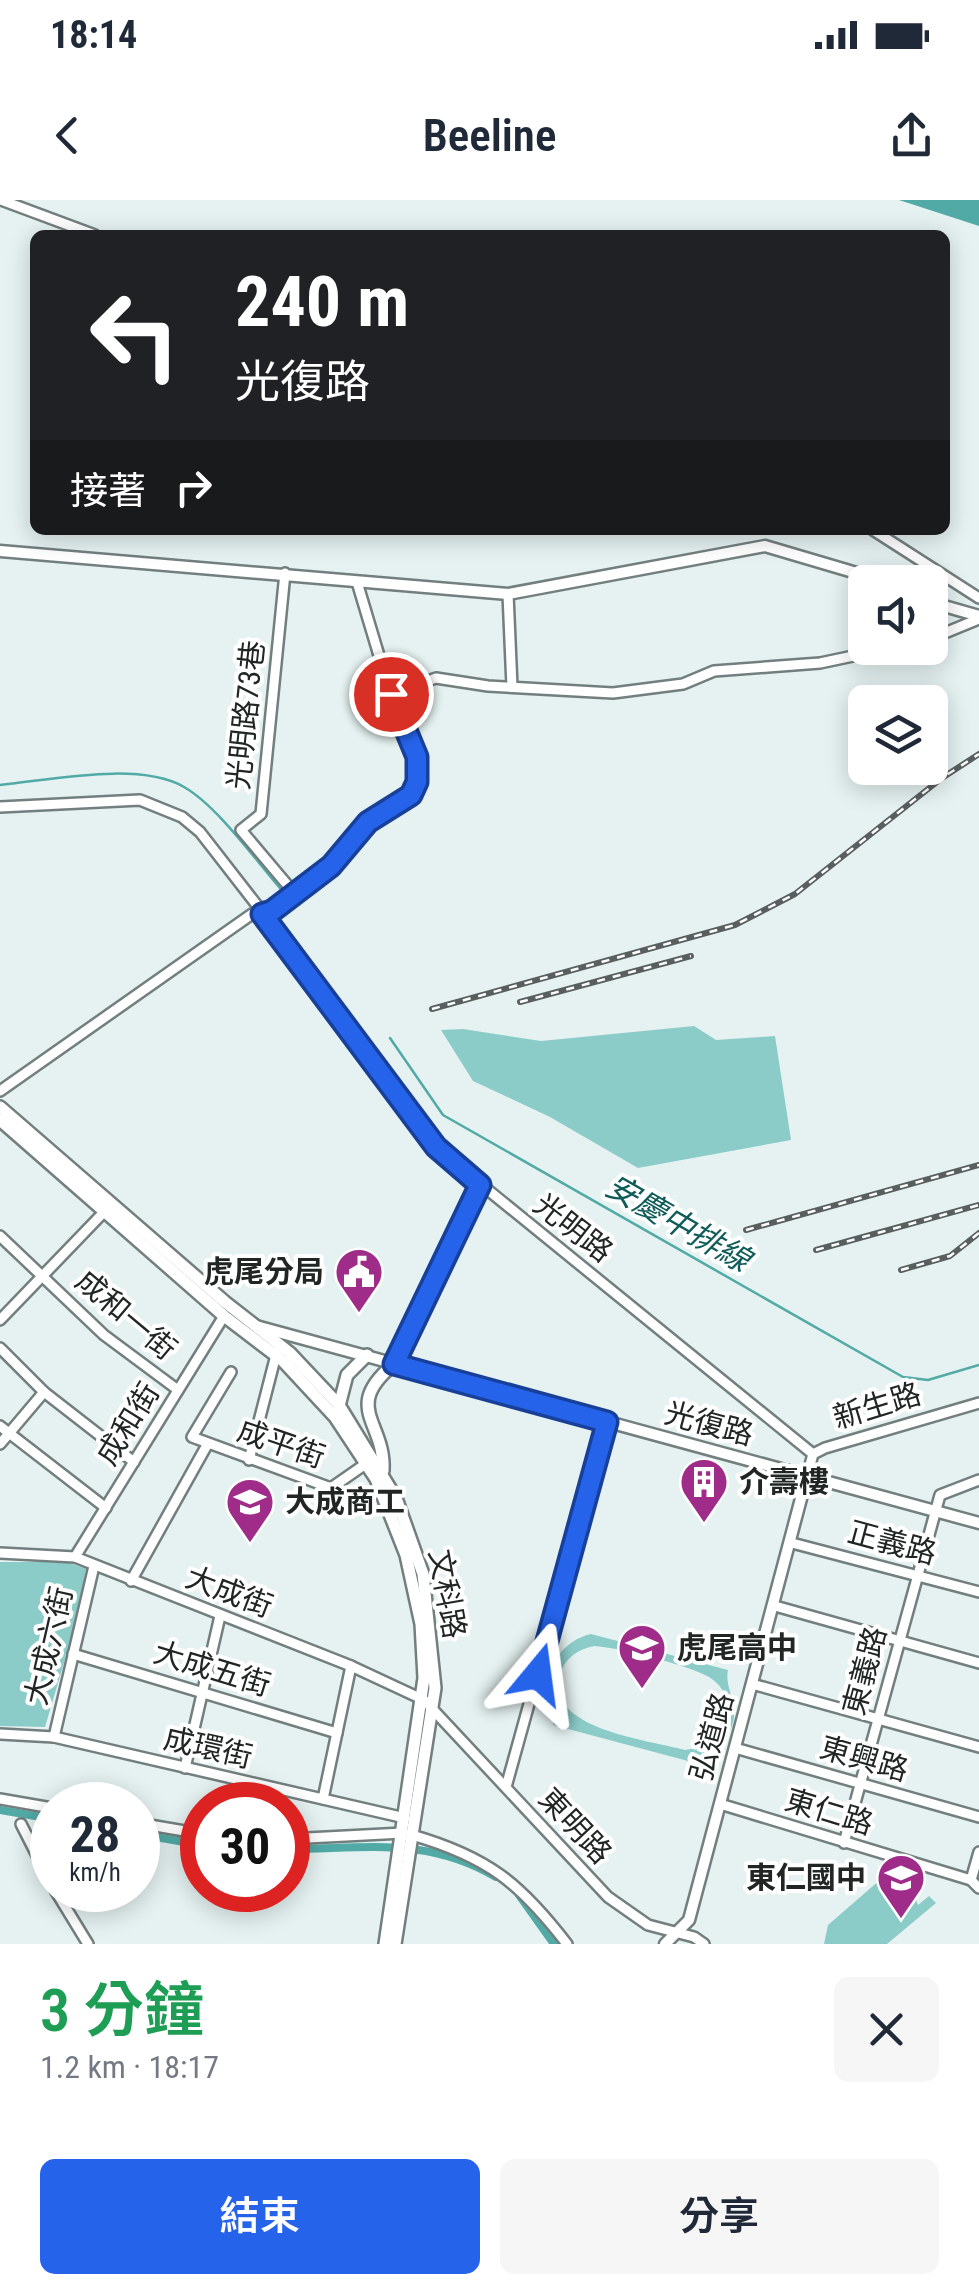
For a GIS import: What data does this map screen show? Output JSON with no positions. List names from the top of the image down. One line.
{"streets":{"main road":["文科路"],"street":["光明路73巷","光明路","成和一街","新生路","成和街","光復路","成平街","正義路","大成街","大成六街","大成五街","東義路","弘道路","成環街","東興路","東仁路","東明路"]},"crossings":[["光明路","新生路"],["成和一街","成和街"],["新生路","光復路"],["新生路","弘道路"],["成和街","大成街"],["成和街","文科路"],["光復路","文科路"],["光復路","東義路"],["光復路","弘道路"],["成平街","大成街"],["成平街","文科路"],["正義路","東義路"],["正義路","弘道路"],["大成街","文科路"],["大成街","大成六街"],["大成街","東明路"],["文科路","成環街"],["文科路","東明路"],["大成六街","大成五街"],["大成六街","成環街"],["東義路","東興路"],["東義路","東仁路"],["弘道路","東興路"],["弘道路","東仁路"],["弘道路","東明路"]],"water":["安慶中排線"],"places":{"public building":["虎尾分局"],"building":["介壽樓"],"school or university":["大成商工","虎尾高中","東仁國中"]},"page":{"status":"18:14","header":"Beeline","turn":["240 m","光復路"],"then":"接著","speed":"28 km/h","limit":"30","heading":["3 分鐘","1.2 km · 18:17"],"buttons":["結束","分享"]}}
